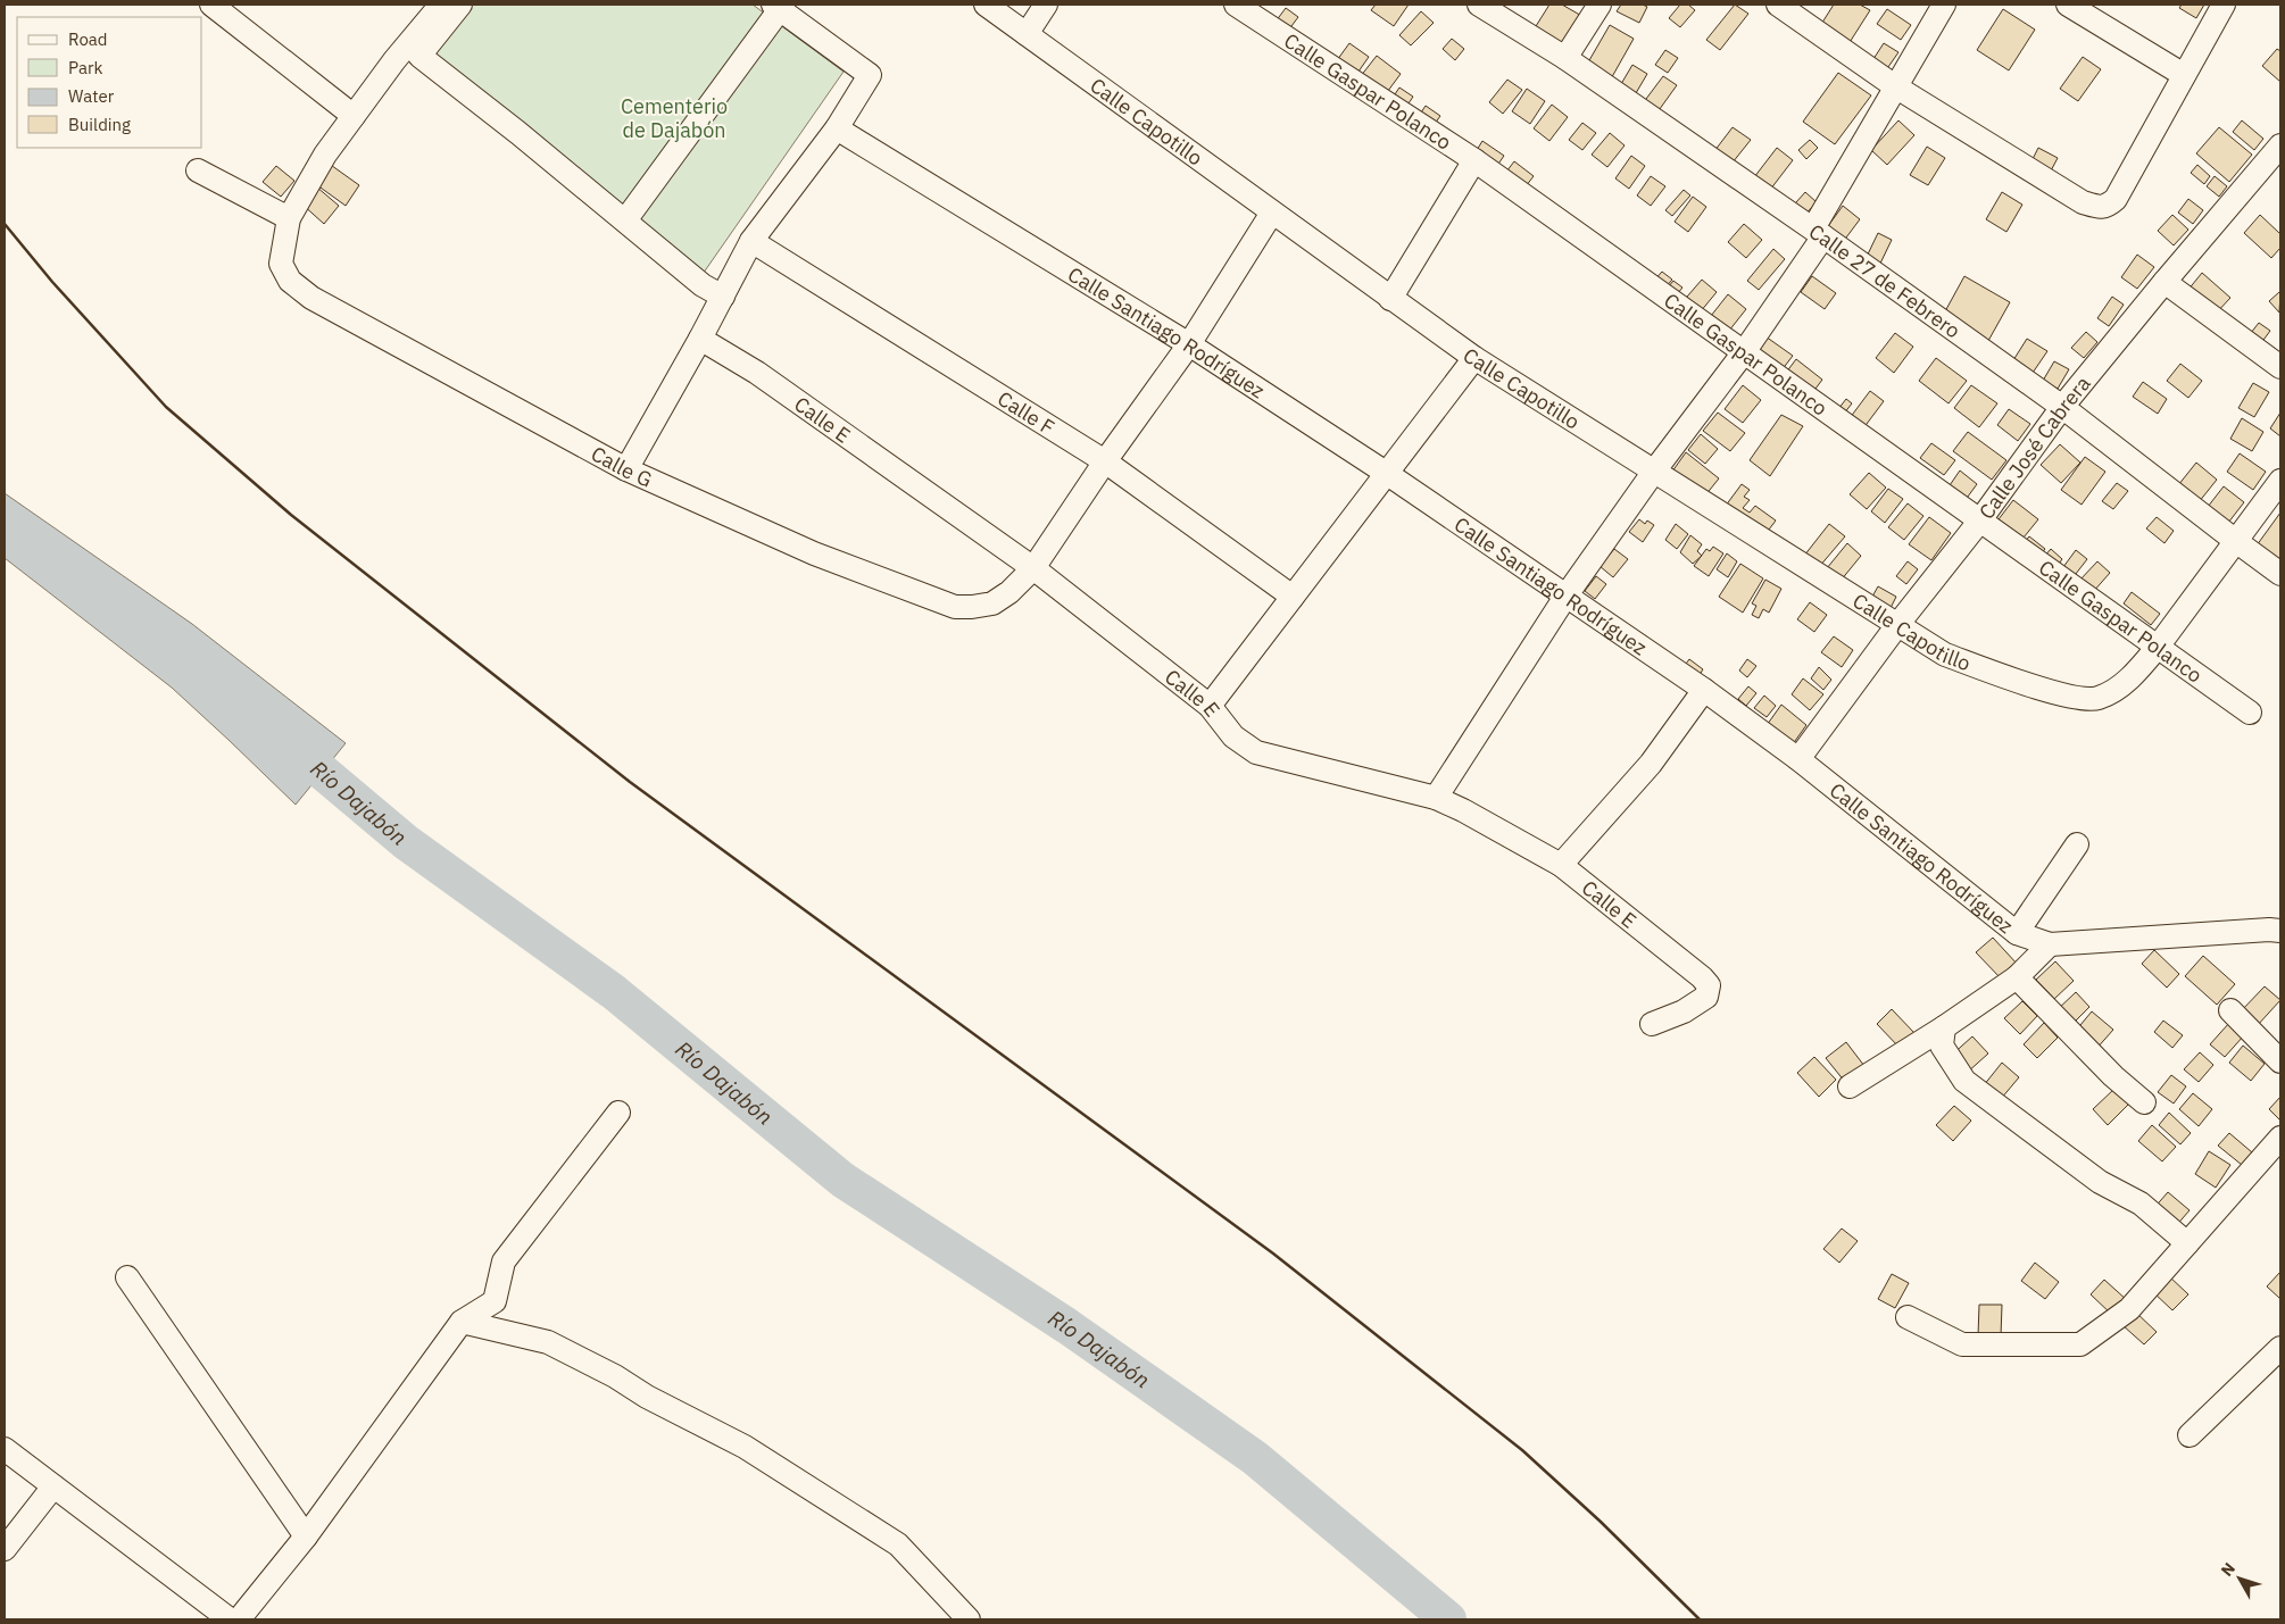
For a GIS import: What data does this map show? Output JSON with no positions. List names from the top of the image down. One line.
{"streets":{"street":["Calle Gaspar Polanco","Calle Capotillo","Calle 27 de Febrero","Calle Santiago Rodríguez","Calle F","Calle E","Calle José Cabrera","Calle G"]},"crossings":[["Calle Gaspar Polanco","Calle Capotillo"],["Calle Gaspar Polanco","Calle José Cabrera"],["Calle Capotillo","Calle José Cabrera"],["Calle 27 de Febrero","Calle José Cabrera"],["Calle Santiago Rodríguez","Calle José Cabrera"],["Calle E","Calle G"]],"water":["Río Dajabón"],"parks":["Cementerio de Dajabón"],"legend":["Road","Park","Water","Building"],"north":"top left"}
